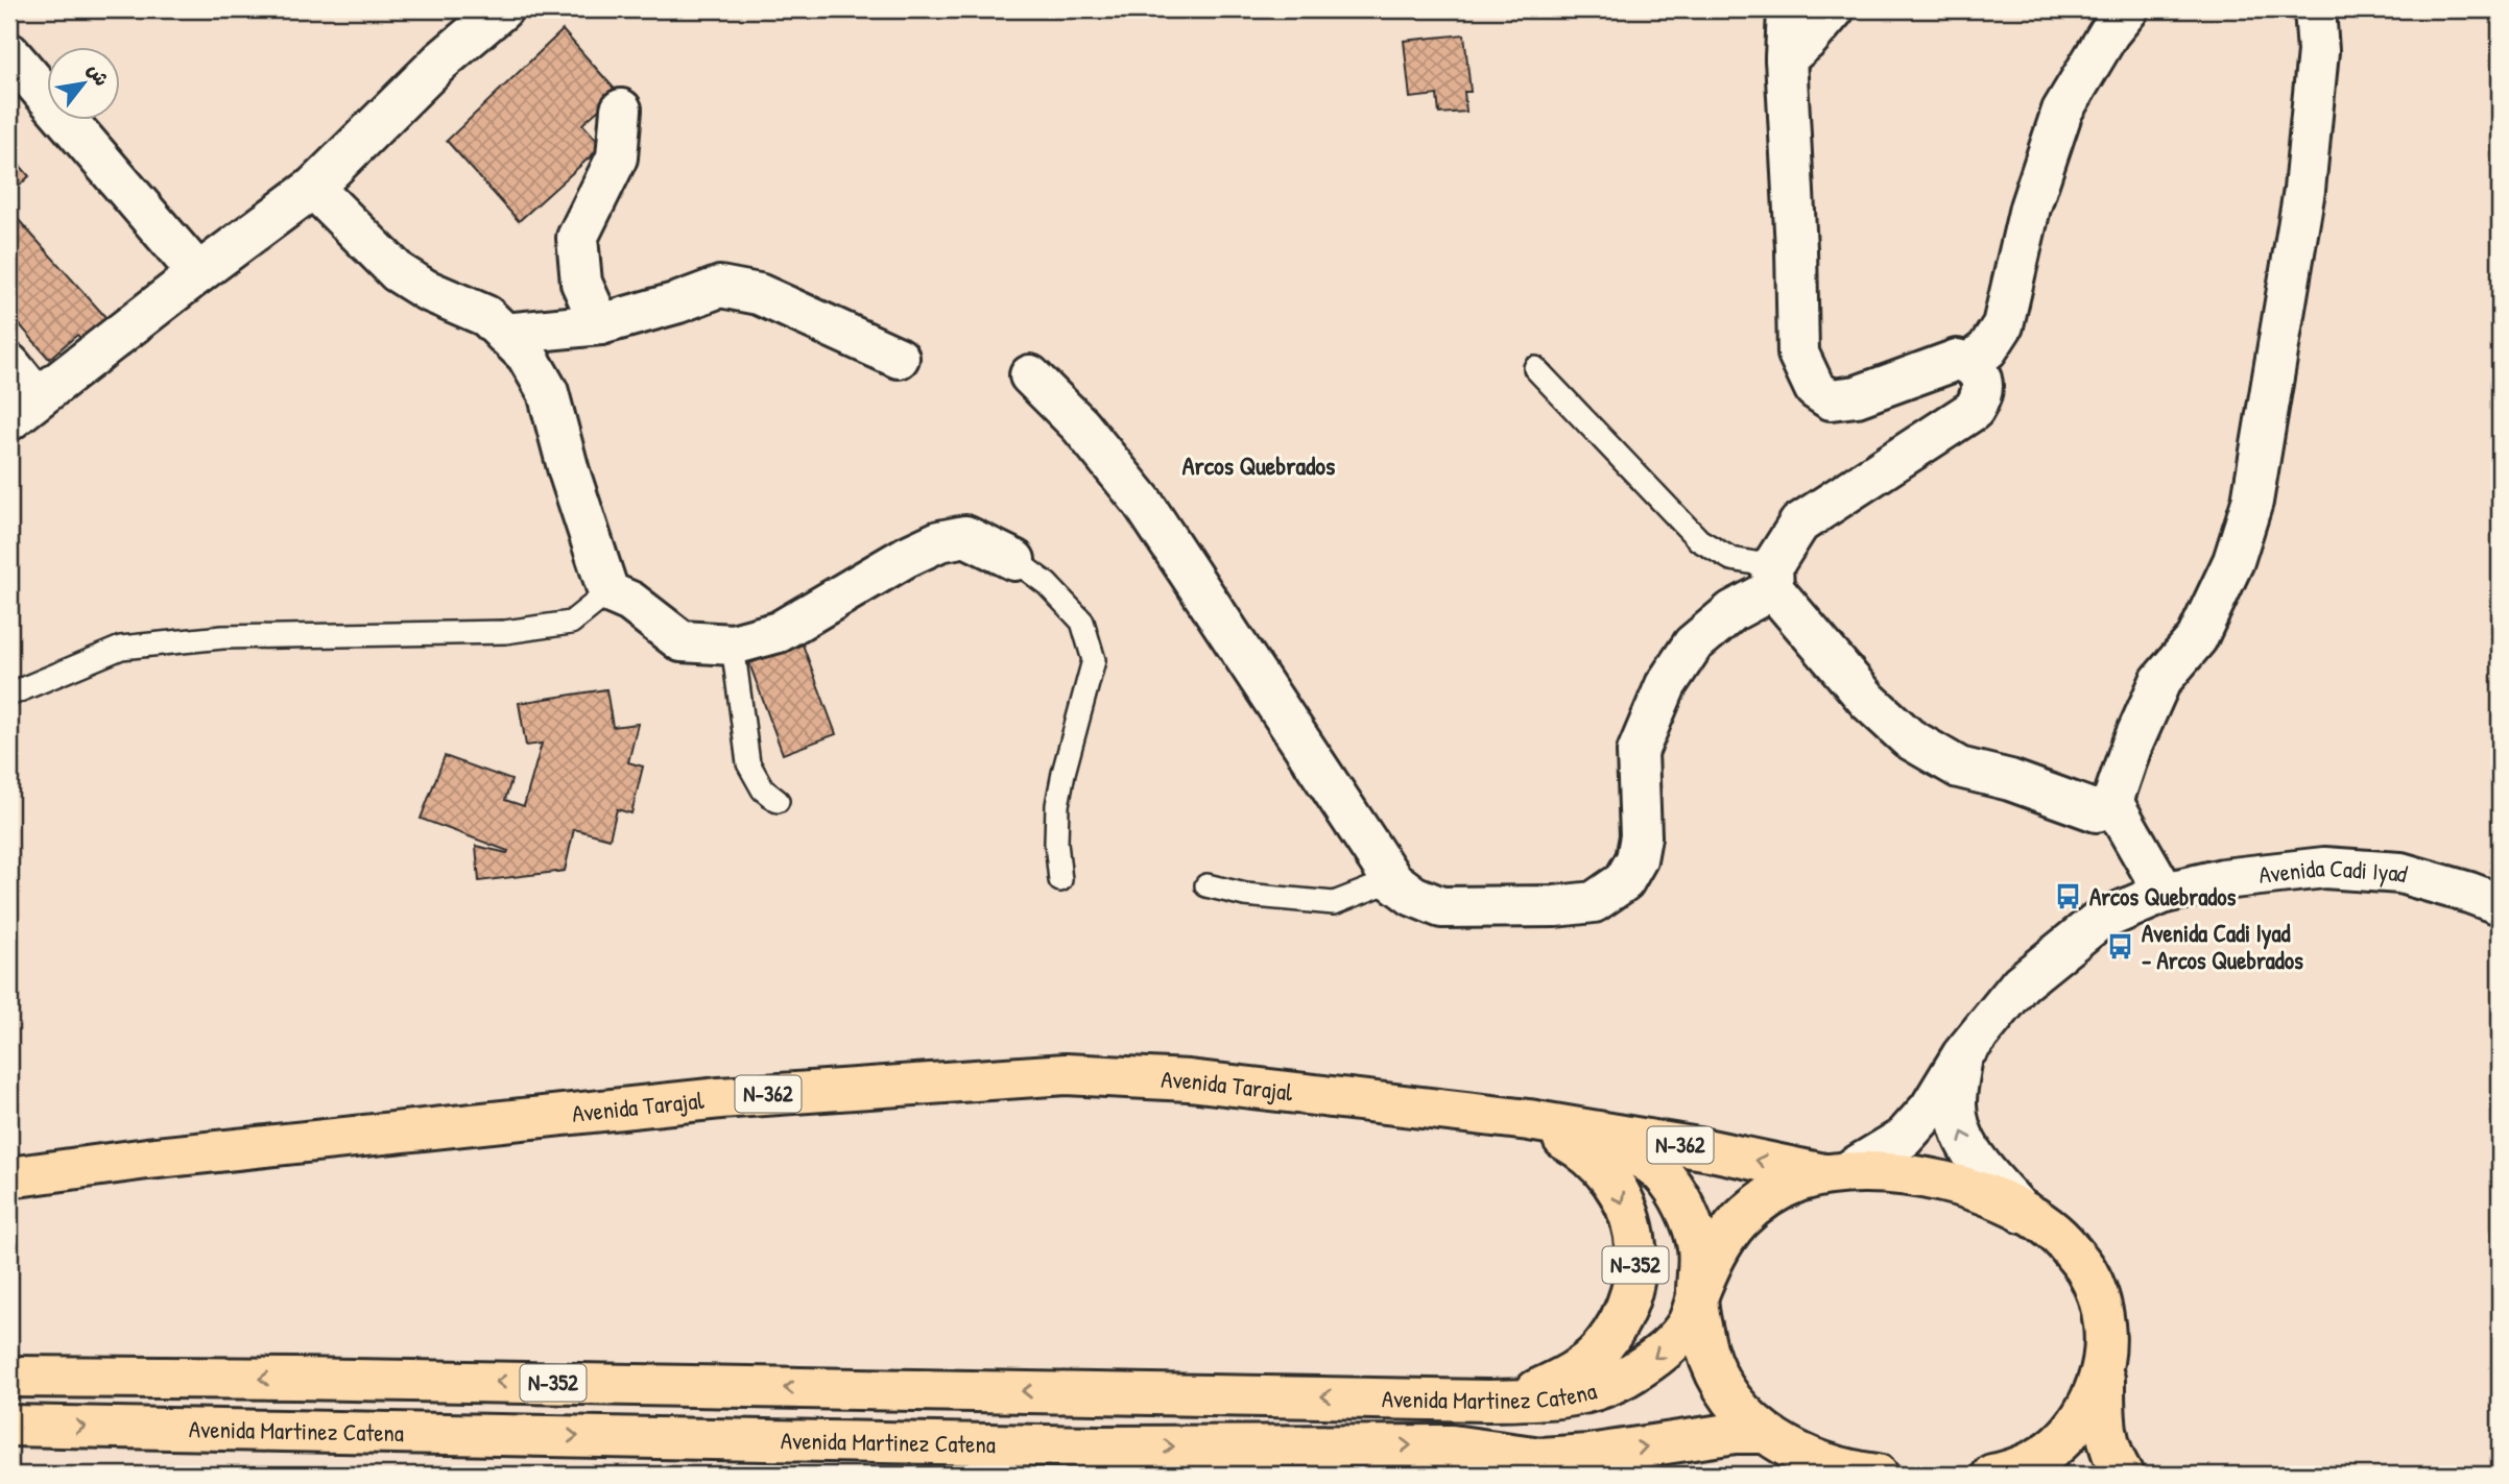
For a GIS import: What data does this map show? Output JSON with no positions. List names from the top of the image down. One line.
{"streets":{"highway":["Avenida Tarajal","N-362","N-352","Avenida Martinez Catena"],"street":["Avenida Cadi Iyad"]},"crossings":[["Avenida Cadi Iyad","Avenida Tarajal"],["Avenida Cadi Iyad","N-352"],["Avenida Tarajal","N-352"],["Avenida Tarajal","Avenida Martinez Catena"],["N-352","Avenida Martinez Catena"]],"districts":["Arcos Quebrados"],"places":{"bus stop":["Arcos Quebrados","Avenida Cadi Iyad - Arcos Quebrados"]},"north":"top right"}
